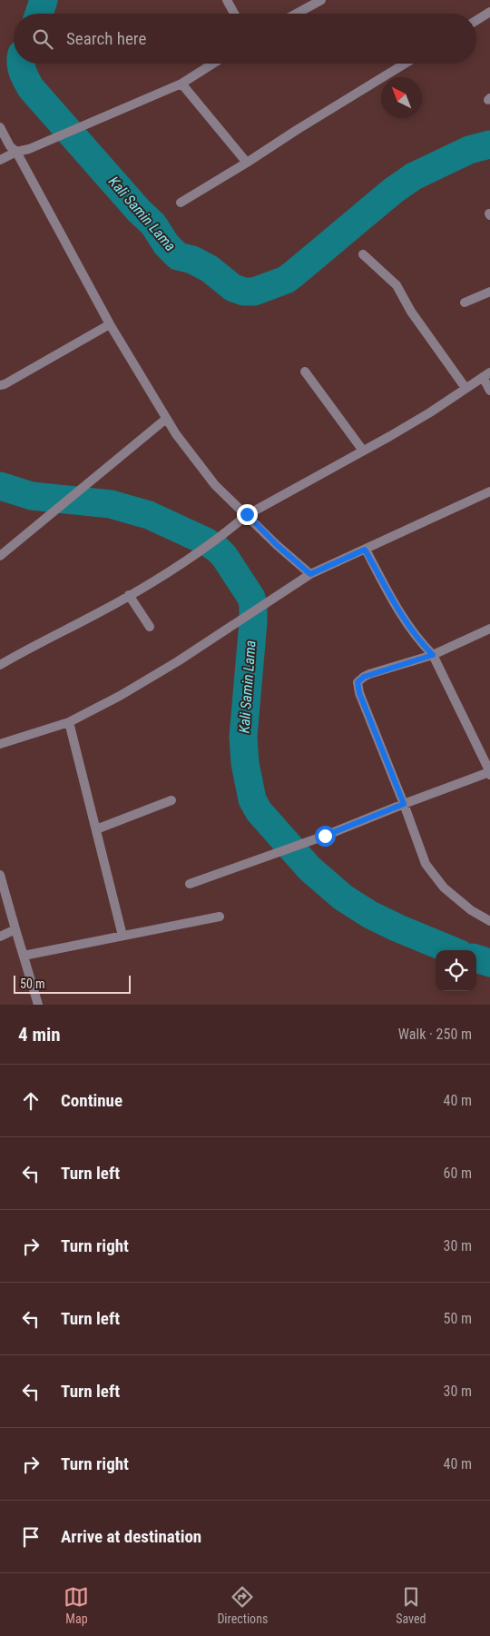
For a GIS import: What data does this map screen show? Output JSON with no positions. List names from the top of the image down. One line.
{"water":["Kali Samin Lama"],"scale_bar":"50 m","north":"top left","page":{"search":"Search here","scale":"50 m","heading":["4 min","Walk · 250 m"],"list":[["Continue","40 m"],["Turn left","60 m"],["Turn right","30 m"],["Turn left","50 m"],["Turn left","30 m"],["Turn right","40 m"],"Arrive at destination"],"nav":["Map","Directions","Saved"]}}
